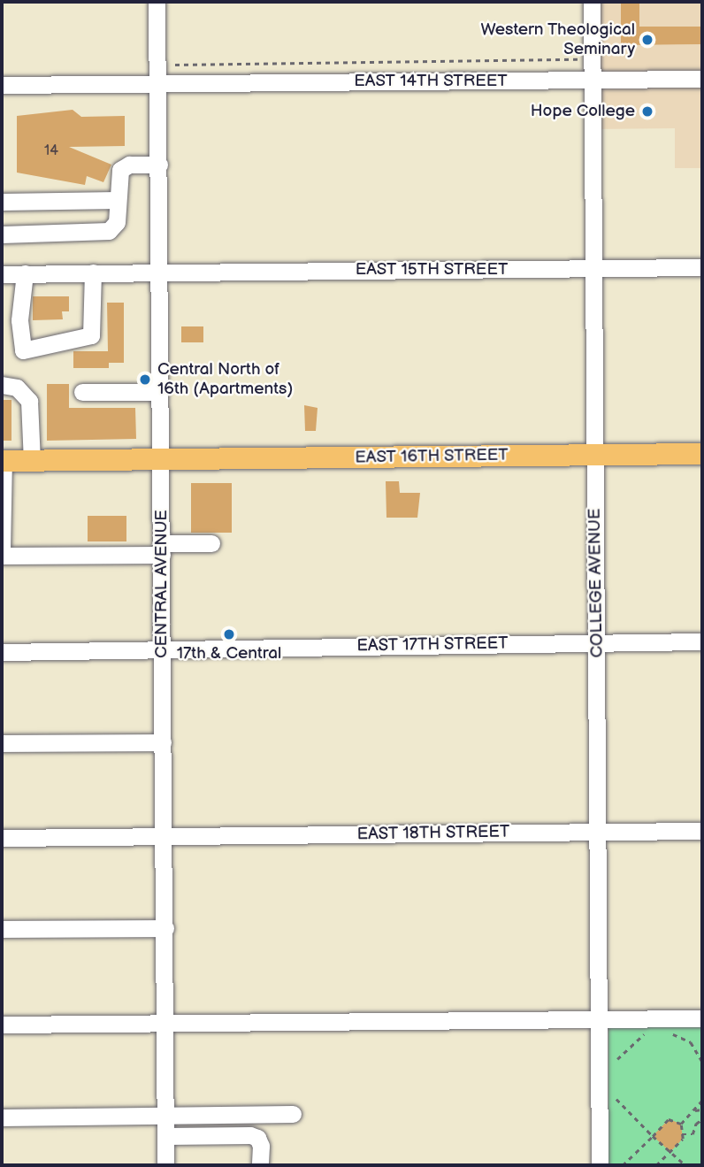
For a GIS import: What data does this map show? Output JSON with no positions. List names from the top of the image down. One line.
{"streets":{"main road":["EAST 16TH STREET"],"street":["EAST 14TH STREET","EAST 15TH STREET","COLLEGE AVENUE","CENTRAL AVENUE","EAST 17TH STREET","EAST 18TH STREET"]},"crossings":[["EAST 14TH STREET","COLLEGE AVENUE"],["EAST 14TH STREET","CENTRAL AVENUE"],["EAST 15TH STREET","COLLEGE AVENUE"],["EAST 15TH STREET","CENTRAL AVENUE"],["EAST 16TH STREET","COLLEGE AVENUE"],["EAST 16TH STREET","CENTRAL AVENUE"],["COLLEGE AVENUE","EAST 17TH STREET"],["COLLEGE AVENUE","EAST 18TH STREET"],["CENTRAL AVENUE","EAST 17TH STREET"],["CENTRAL AVENUE","EAST 18TH STREET"]],"places":["Western Theological Seminary","Hope College","Central North of 16th (Apartments)","17th & Central"],"house_numbers":["14"]}
